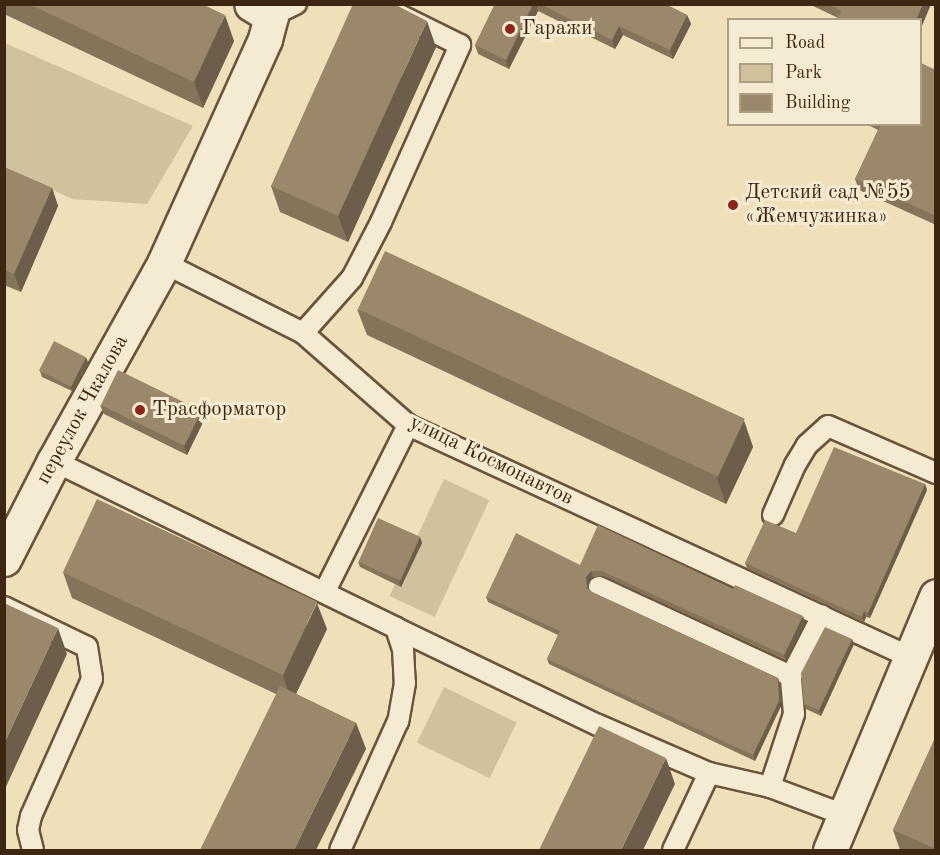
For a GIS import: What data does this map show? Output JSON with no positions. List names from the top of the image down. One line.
{"streets":{"street":["переулок Чкалова"],"lane":["улица Космонавтов"]},"crossings":[["переулок Чкалова","улица Космонавтов"]],"places":["Гаражи","Детский сад №55 «Жемчужинка»","Трасформатор"],"legend":["Road","Park","Building"]}
